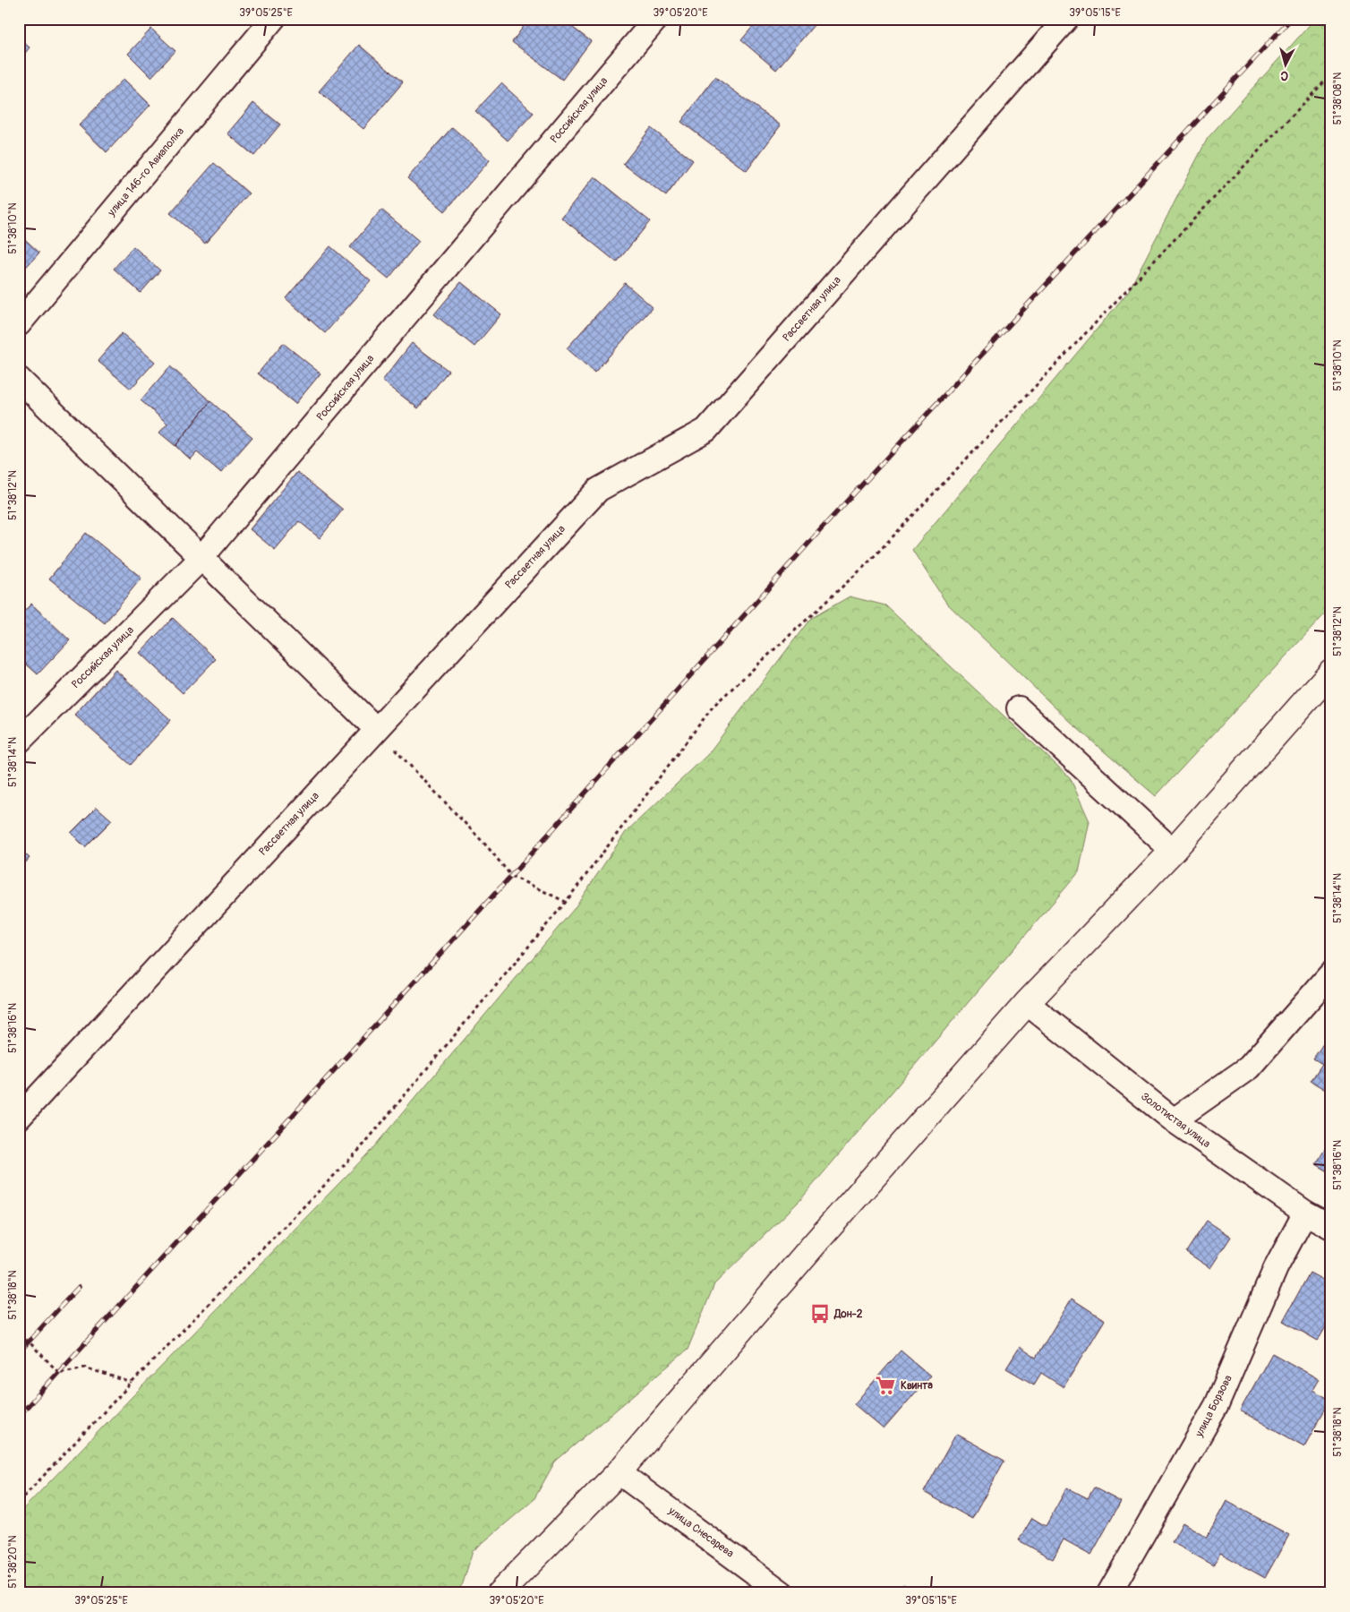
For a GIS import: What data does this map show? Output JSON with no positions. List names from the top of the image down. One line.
{"streets":{"street":["Российская улица","улица 146-го Авиаполка","Рассветная улица","Золотистая улица","улица Борзова","улица Снесарева"]},"crossings":[["Золотистая улица","улица Борзова"]],"places":{"bus stop":["Дон-2"],"supermarket":["Квинта"]},"north":"bottom","coordinates":["39°05'25\"E","39°05'20\"E","39°05'15\"E","51°38'08\"N","51°38'10\"N","51°38'12\"N","51°38'14\"N","51°38'16\"N","51°38'18\"N","51°38'20\"N"]}
